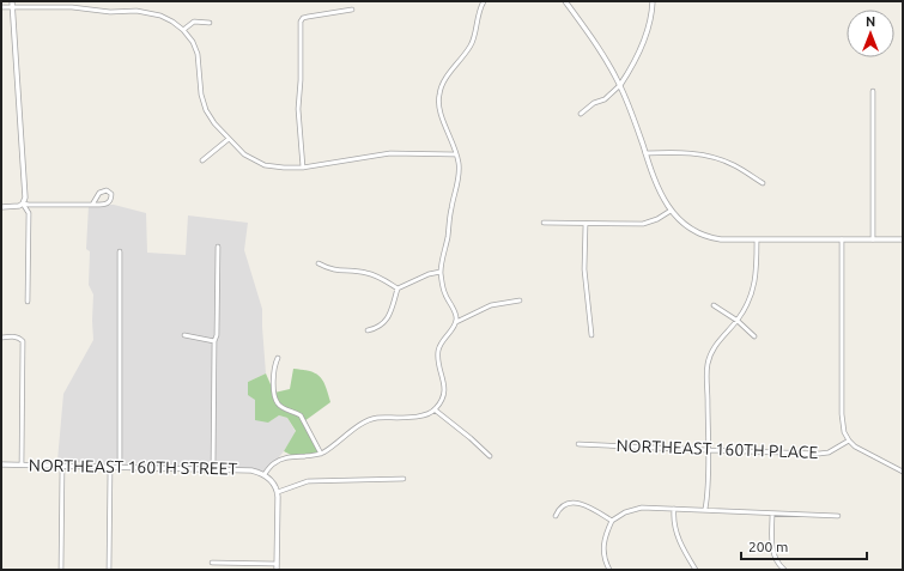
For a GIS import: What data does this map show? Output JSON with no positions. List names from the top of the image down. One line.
{"streets":{"street":["NORTHEAST 160TH PLACE","NORTHEAST 160TH STREET"]},"scale_bar":"200 m","north":"top"}
